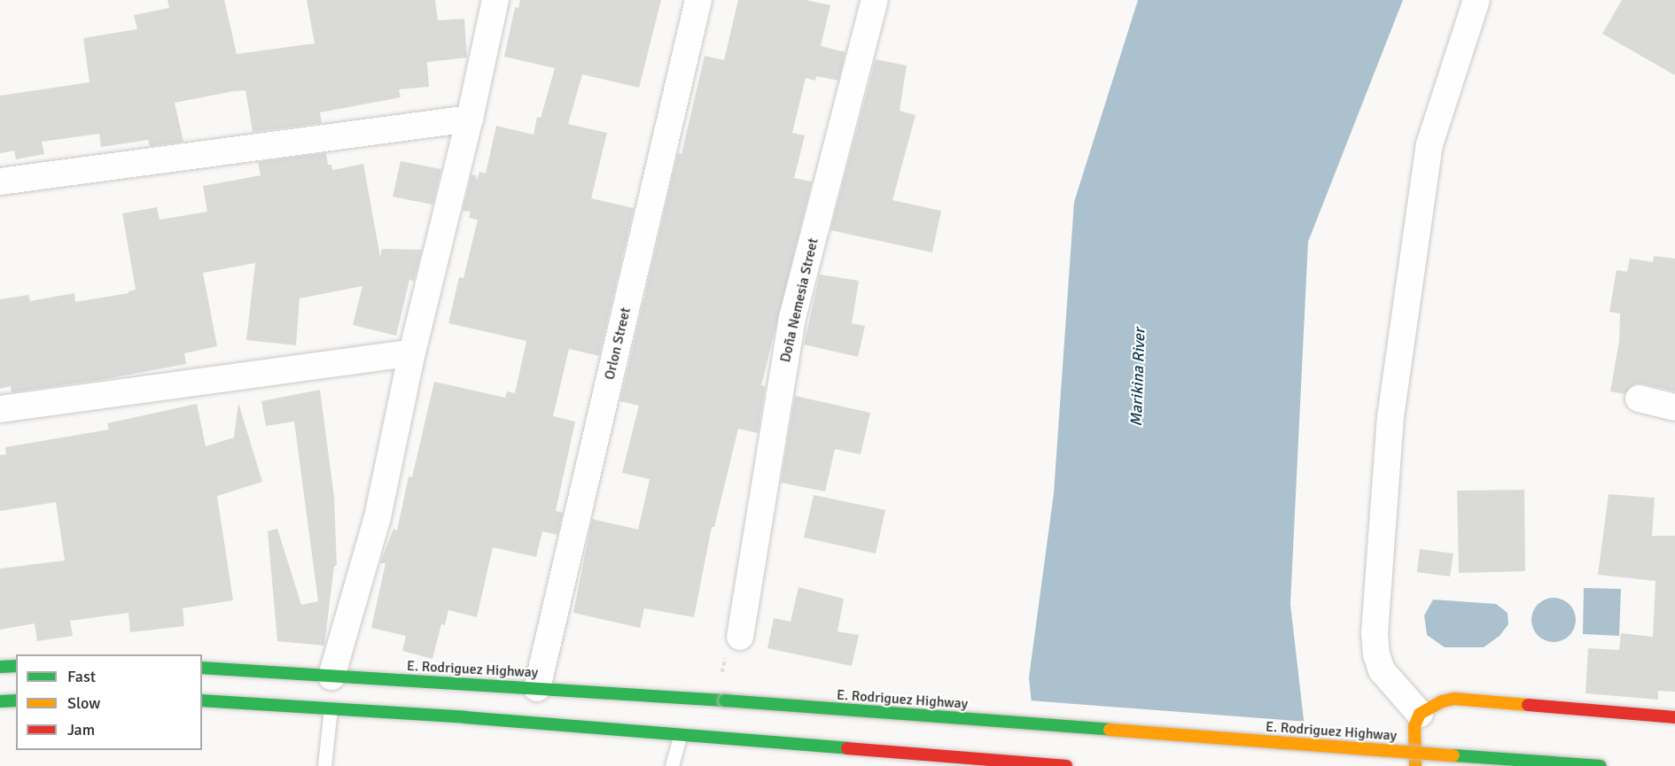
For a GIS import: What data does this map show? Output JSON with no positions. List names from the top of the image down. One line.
{"streets":{"main road":["E. Rodriguez Highway"],"street":["Doña Nemesia Street","Orlon Street"]},"crossings":[["Orlon Street","E. Rodriguez Highway"]],"water":["Marikina River"],"legend":["Fast","Slow","Jam"]}
